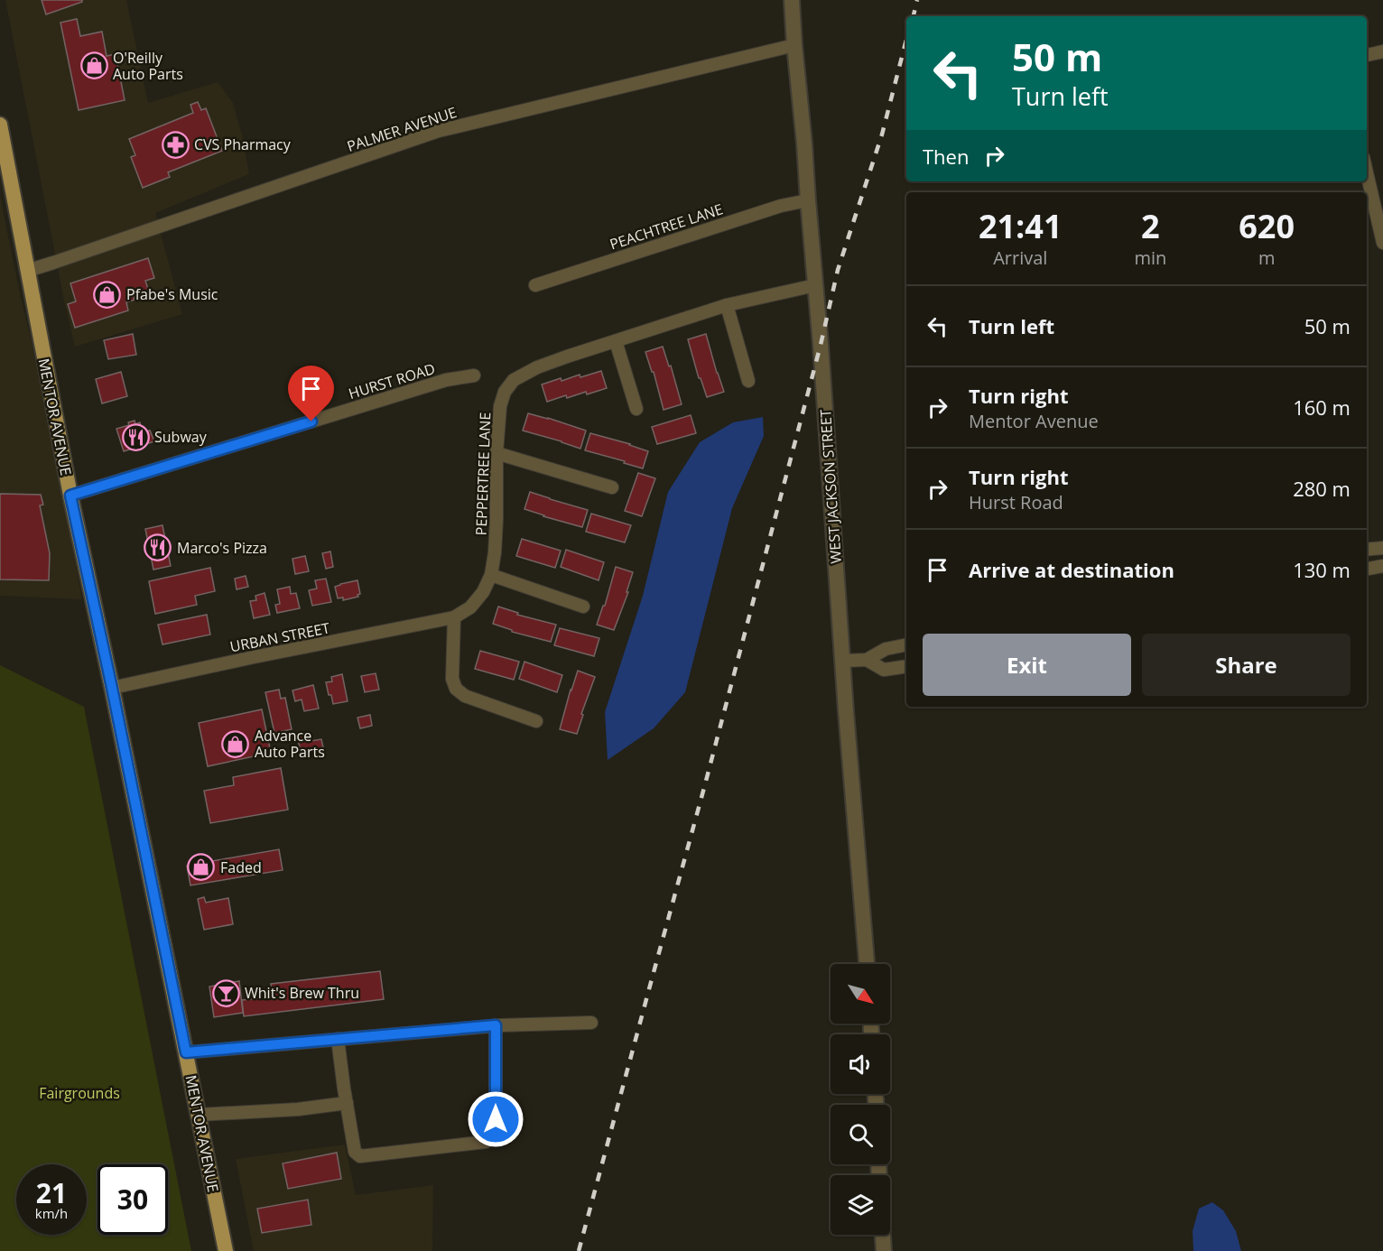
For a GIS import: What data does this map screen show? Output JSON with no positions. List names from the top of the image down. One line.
{"streets":{"main road":["MENTOR AVENUE"],"street":["PALMER AVENUE","PEACHTREE LANE","HURST ROAD","PEPPERTREE LANE","WEST JACKSON STREET","URBAN STREET"]},"crossings":[["PALMER AVENUE","MENTOR AVENUE"],["PALMER AVENUE","WEST JACKSON STREET"],["PEACHTREE LANE","WEST JACKSON STREET"],["HURST ROAD","MENTOR AVENUE"],["MENTOR AVENUE","URBAN STREET"],["PEPPERTREE LANE","WEST JACKSON STREET"],["PEPPERTREE LANE","URBAN STREET"]],"parks":["Fairgrounds"],"places":{"shop":["O'Reilly Auto Parts","Pfabe's Music","Advance Auto Parts","Faded"],"pharmacy":["CVS Pharmacy"],"restaurant":["Subway","Marco's Pizza"],"bar":["Whit's Brew Thru"]},"north":"bottom right","page":{"turn":["50 m","Turn left"],"then":"Then","eta":["21:41","Arrival","2","min","620","m"],"list":[{"name":"Turn left","value":"50 m"},{"name":"Turn right","note":"Mentor Avenue","value":"160 m"},{"name":"Turn right","note":"Hurst Road","value":"280 m"},{"name":"Arrive at destination","value":"130 m"}],"buttons":["Exit","Share"],"speed":"21 km/h","limit":"30"}}
